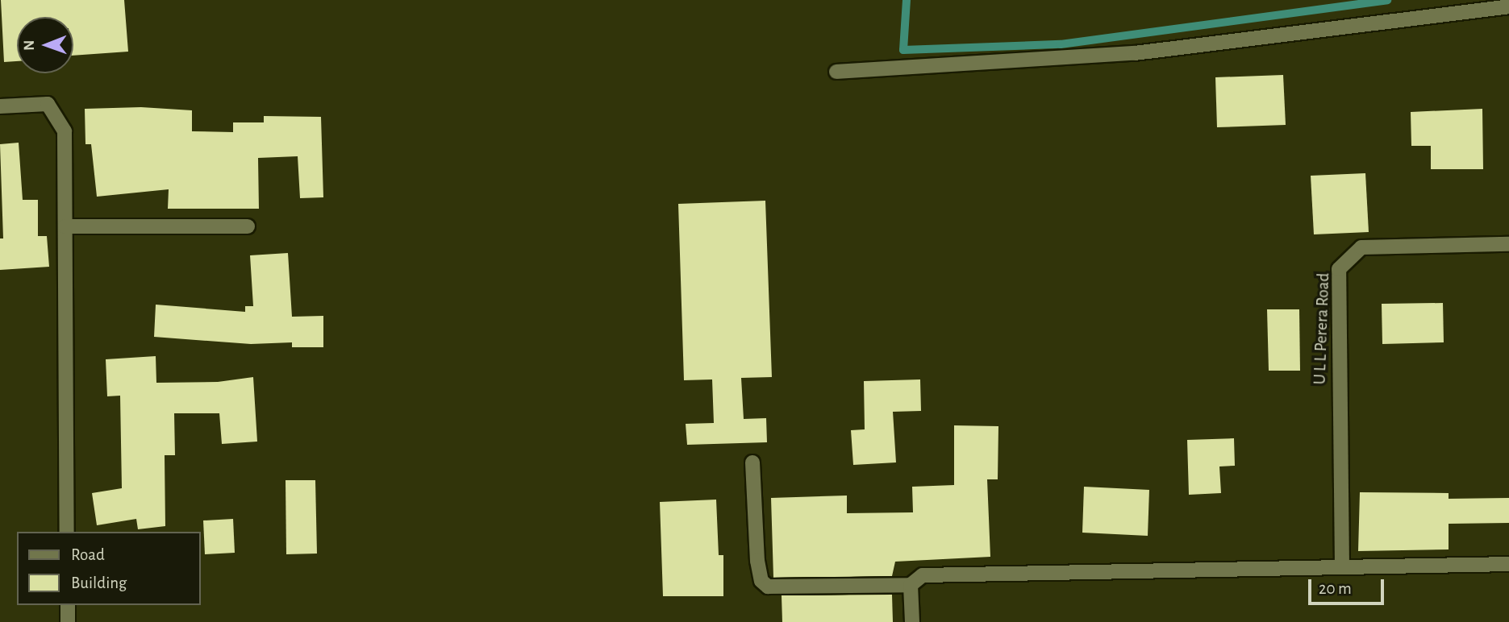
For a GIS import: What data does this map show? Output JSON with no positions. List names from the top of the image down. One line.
{"streets":{"street":["U L L Perera Road"]},"legend":["Road","Building"],"scale_bar":"20 m","north":"left"}
